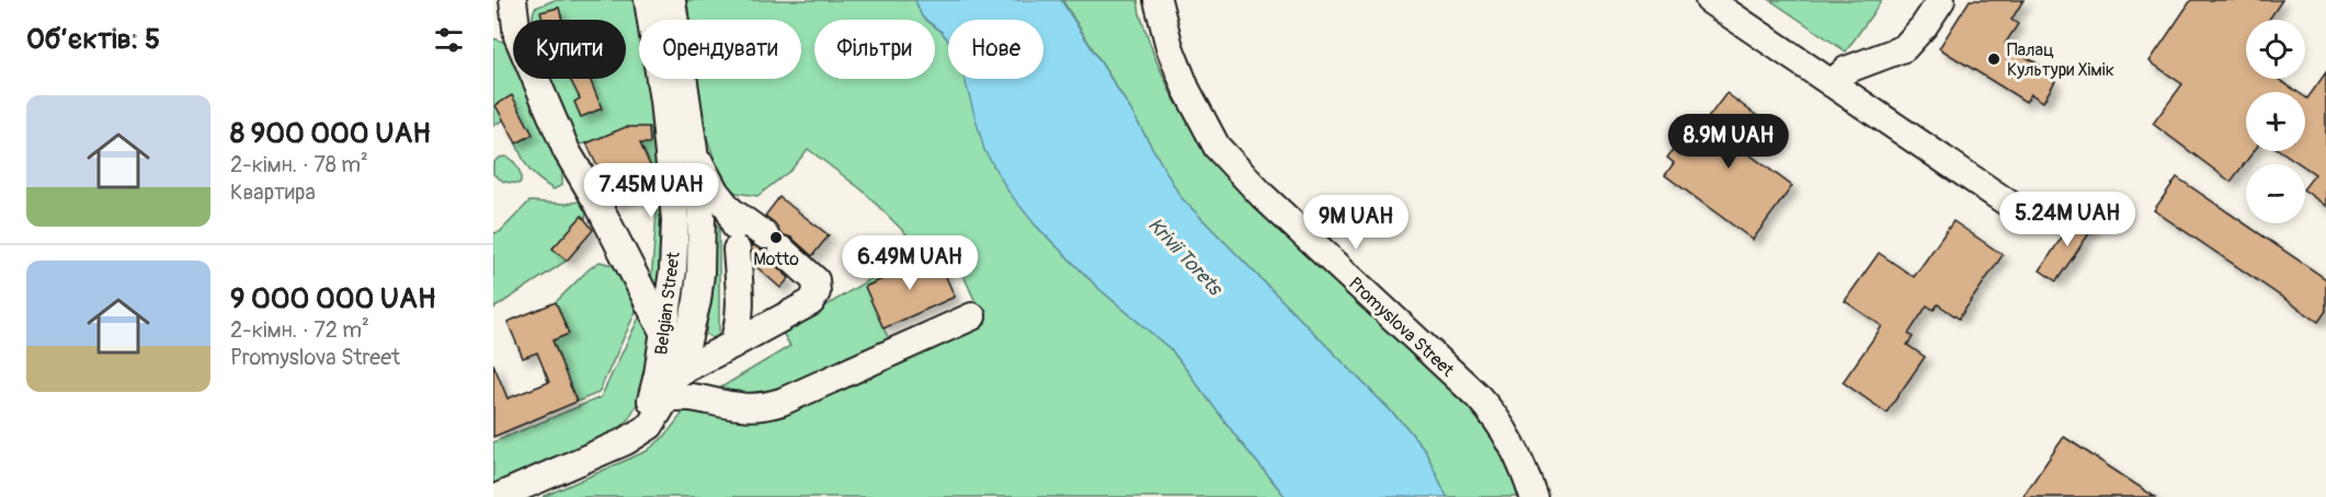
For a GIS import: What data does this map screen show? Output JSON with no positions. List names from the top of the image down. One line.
{"streets":{"street":["Belgian Street","Promyslova Street"]},"water":["Krivii Torets"],"places":["Палац Культури Хімік","Motto"],"page":{"heading":"Об’єктів: 5","map_buttons":["+","−"],"chip":["Купити","Орендувати","Фільтри","Нове"],"list":[{"name":"8 900 000 UAH","note":"2-кімн. · 78 m² · Квартира"},{"name":"9 000 000 UAH","note":"2-кімн. · 72 m² · Promyslova Street"}],"price":["8.9M UAH","7.45M UAH","5.24M UAH","9M UAH","6.49M UAH"]}}
